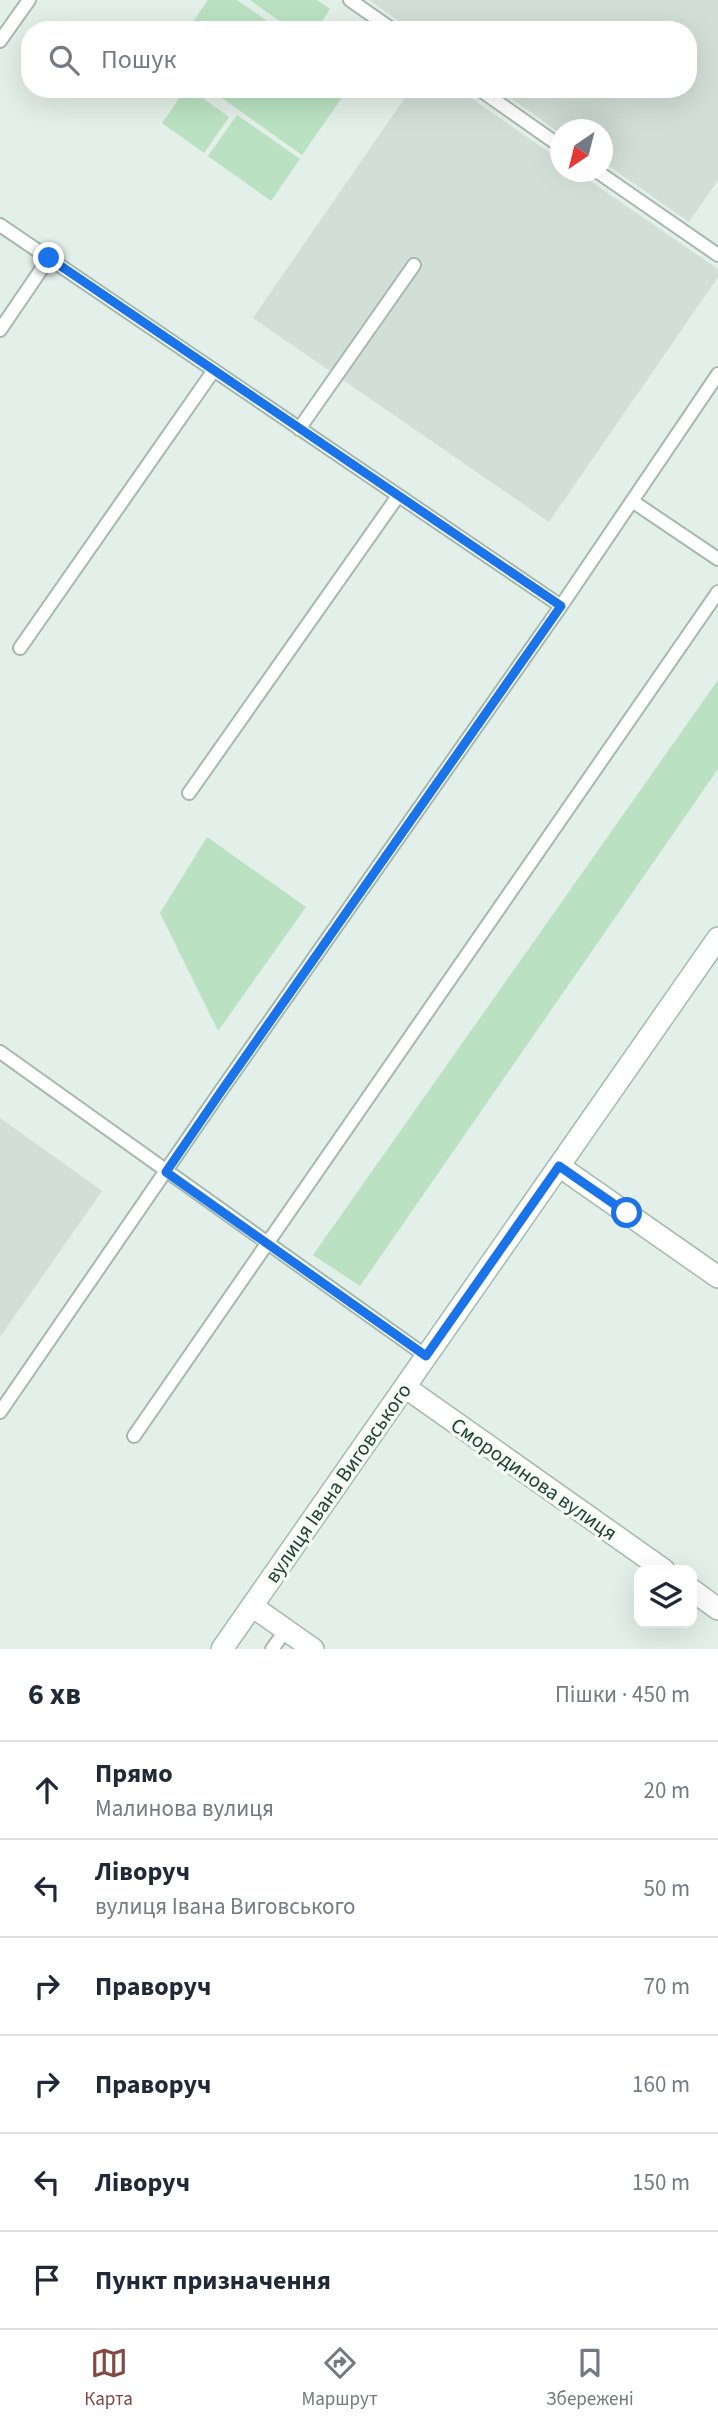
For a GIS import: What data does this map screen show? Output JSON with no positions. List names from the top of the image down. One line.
{"streets":{"main road":["Смородинова вулиця","вулиця Івана Виговського"]},"crossings":[["Смородинова вулиця","вулиця Івана Виговського"]],"north":"bottom left","page":{"search":"Пошук","heading":["6 хв","Пішки · 450 m"],"list":[["Прямо","Малинова вулиця","20 m"],["Ліворуч","вулиця Івана Виговського","50 m"],["Праворуч","70 m"],["Праворуч","160 m"],["Ліворуч","150 m"],"Пункт призначення"],"nav":["Карта","Маршрут","Збережені"]}}
